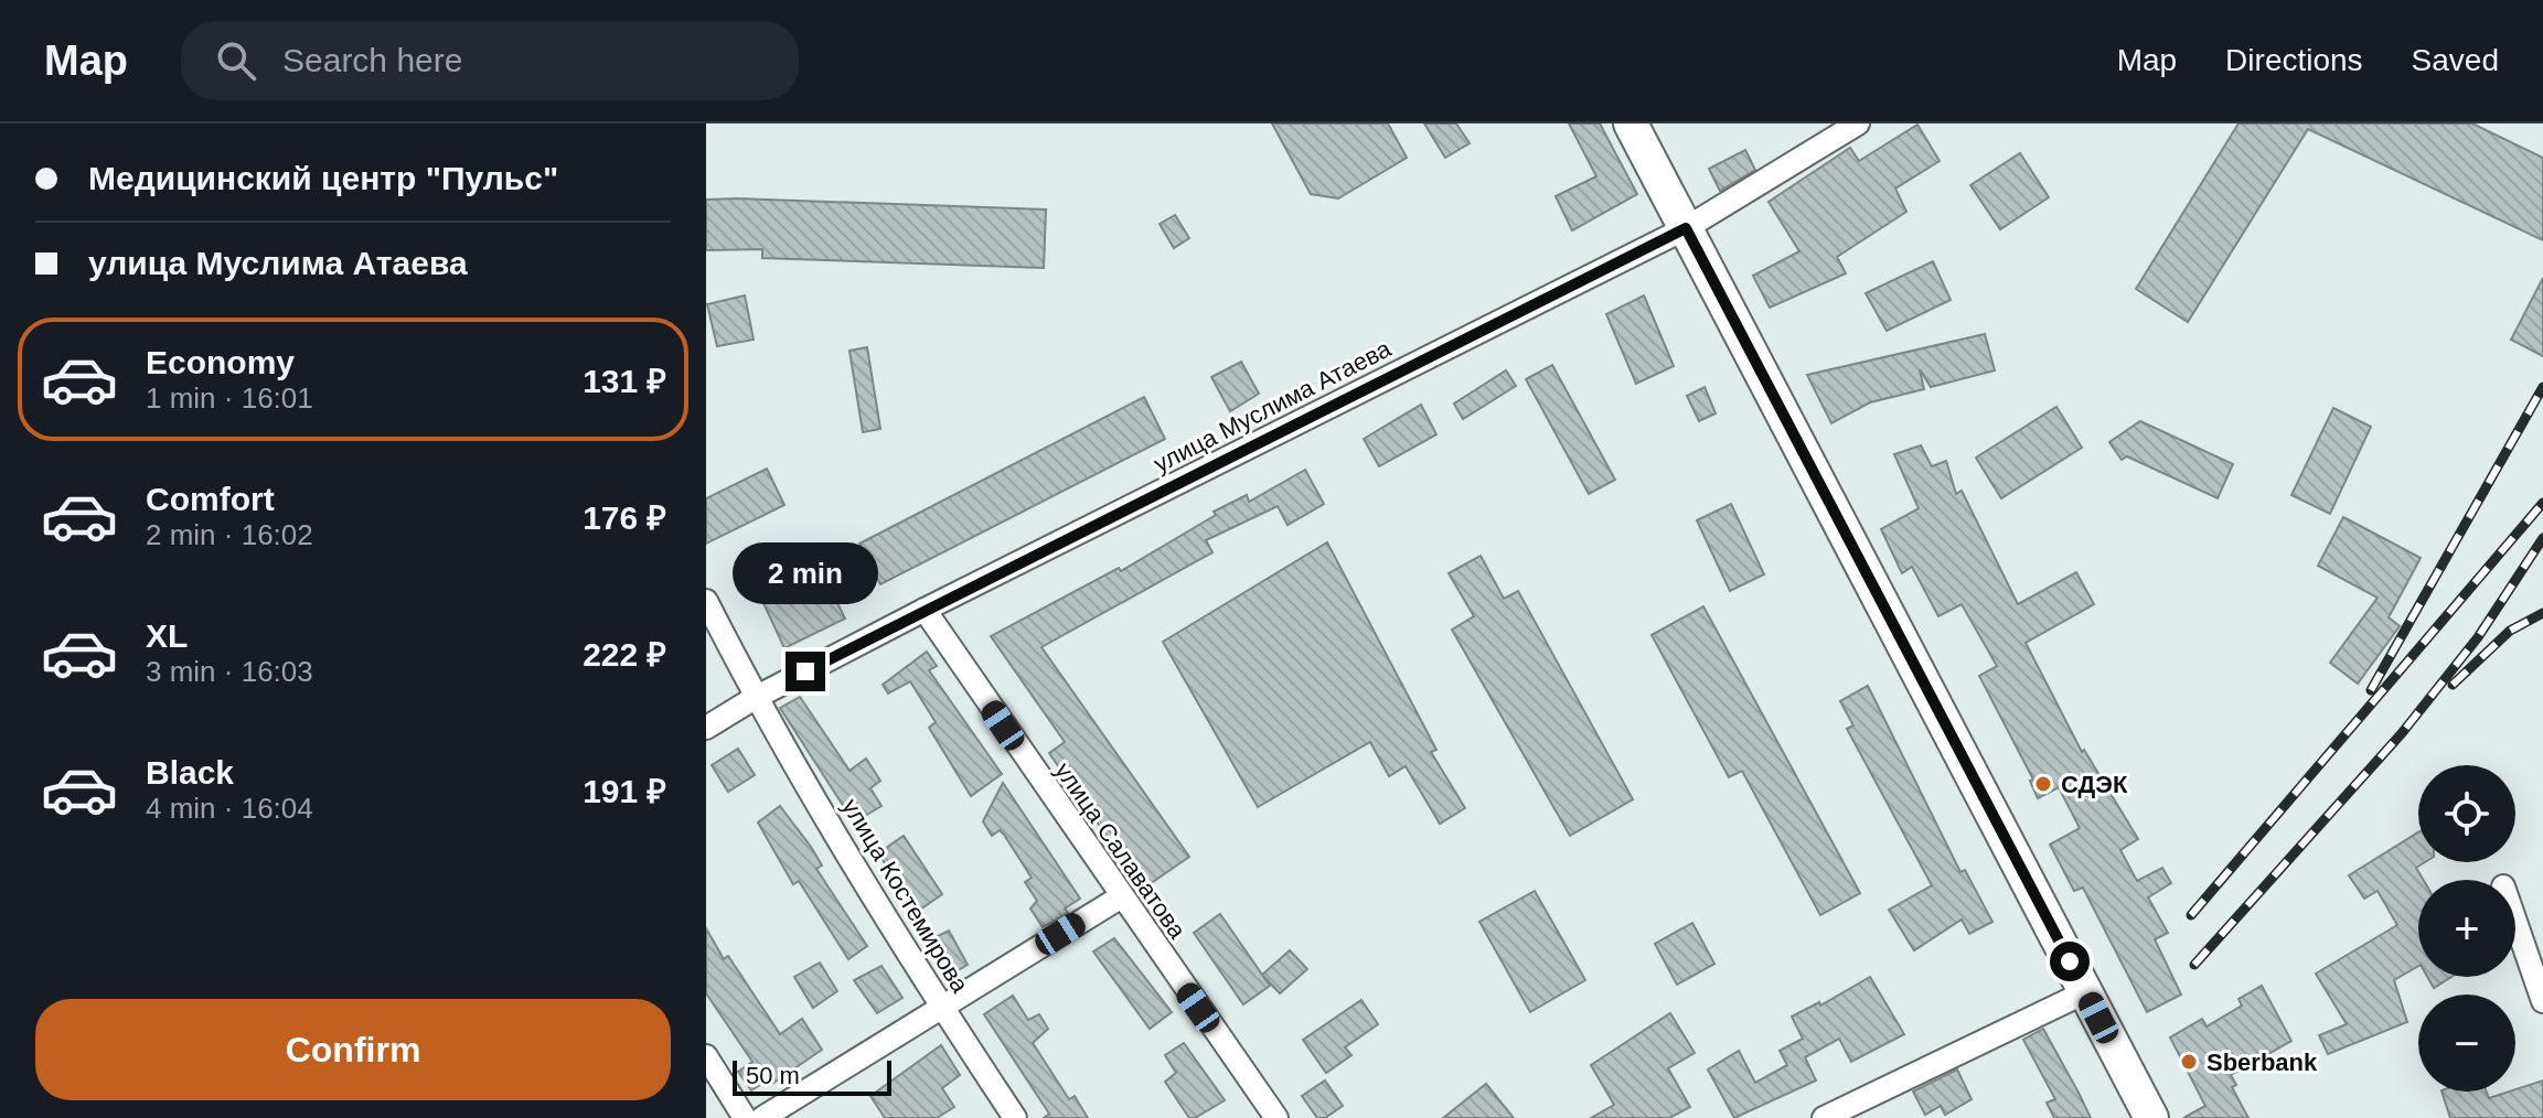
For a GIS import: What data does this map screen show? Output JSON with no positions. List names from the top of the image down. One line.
{"streets":{"street":["улица Муслима Атаева","улица Салаватова","улица Костемирова"]},"crossings":[["улица Муслима Атаева","улица Салаватова"],["улица Муслима Атаева","улица Костемирова"]],"places":["СДЭК","Sberbank"],"scale_bar":"50 m","page":{"header":"Map","search":"Search here","nav":["Map","Directions","Saved"],"banner":["Медицинский центр \"Пульс\"","улица Муслима Атаева"],"list":[{"name":"Economy","note":"1 min · 16:01","value":"131 ₽"},{"name":"Comfort","note":"2 min · 16:02","value":"176 ₽"},{"name":"XL","note":"3 min · 16:03","value":"222 ₽"},{"name":"Black","note":"4 min · 16:04","value":"191 ₽"}],"bubble":"2 min","map_buttons":["+","−"],"buttons":"Confirm","scale":"50 m"}}
